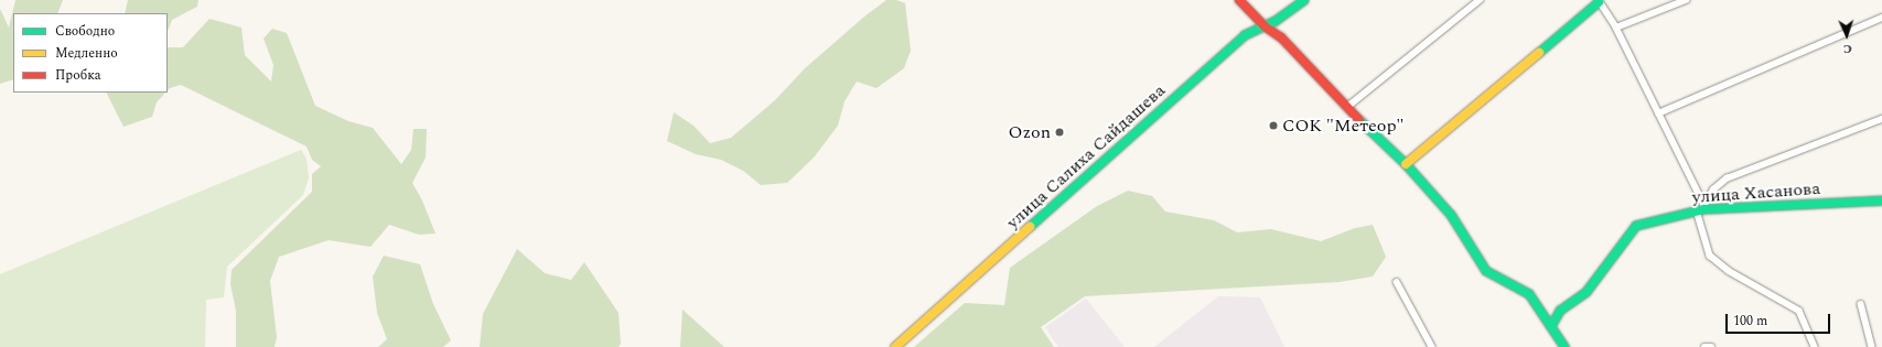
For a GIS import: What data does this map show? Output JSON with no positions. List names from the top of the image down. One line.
{"streets":{"street":["улица Салиха Сайдашева","улица Хасанова"]},"places":["СОК \"Метеор\"","Ozon"],"legend":["Свободно","Медленно","Пробка"],"scale_bar":"100 m","north":"bottom"}
